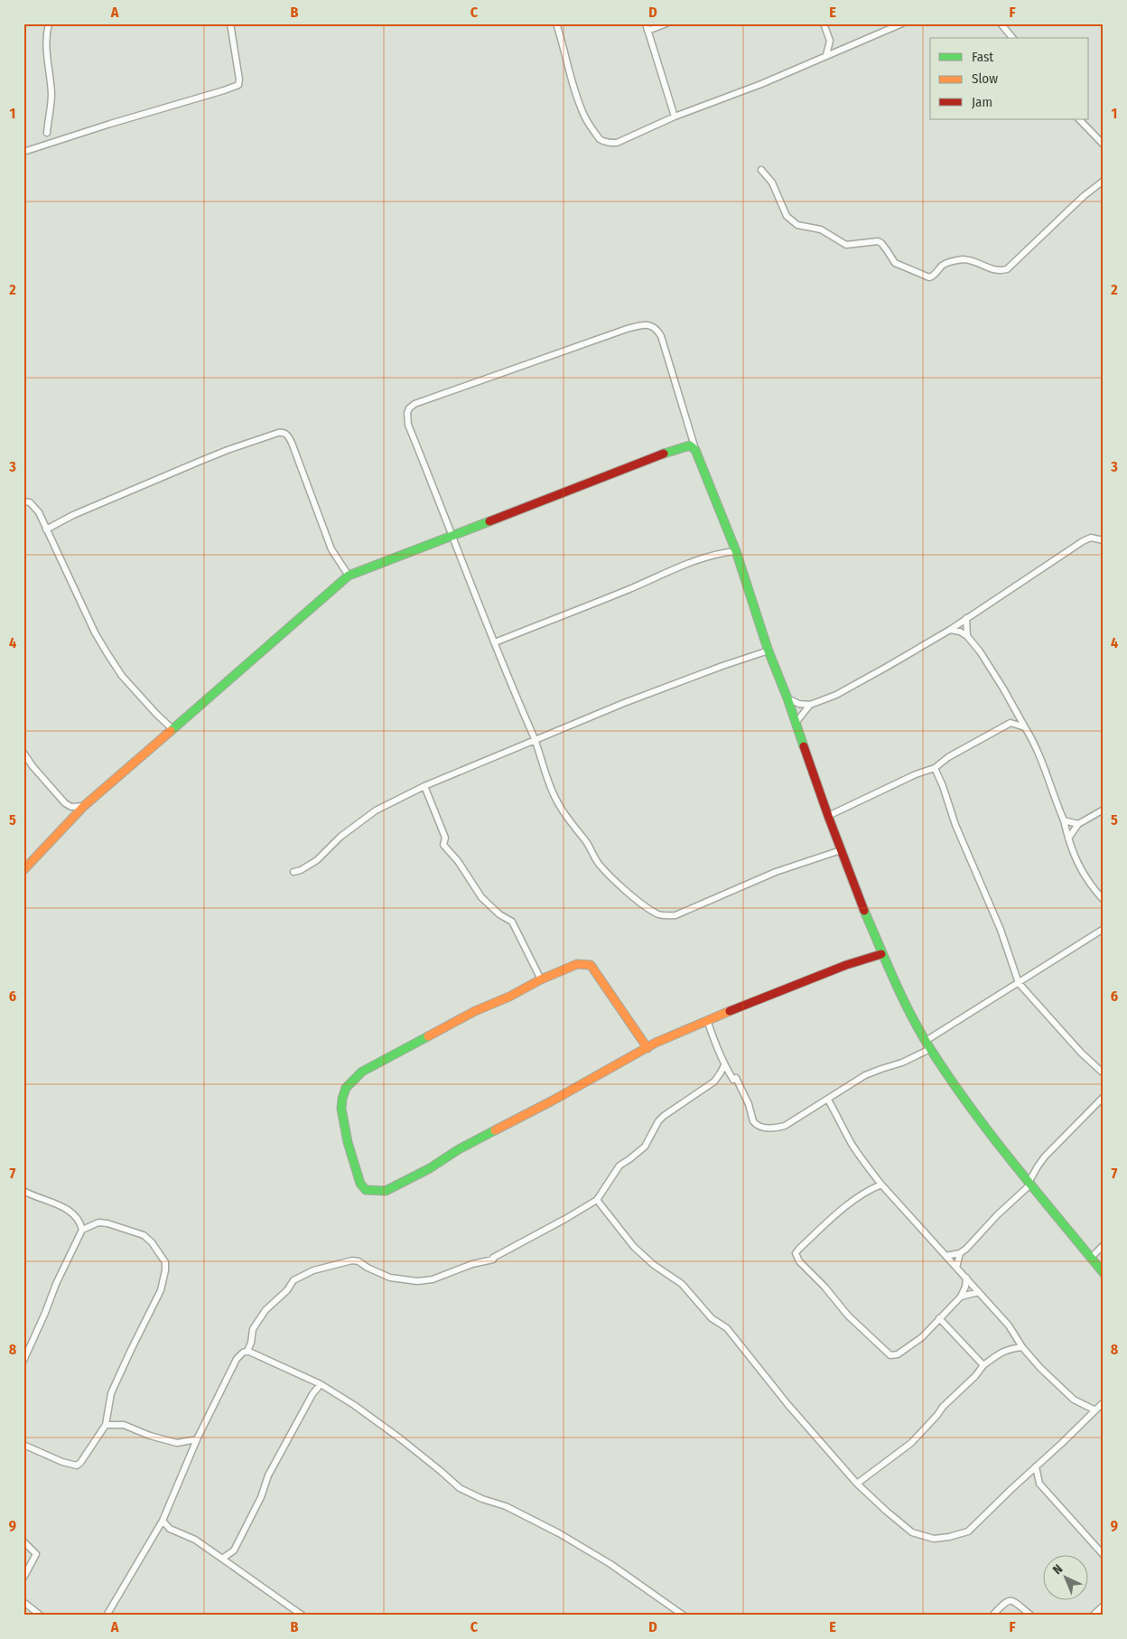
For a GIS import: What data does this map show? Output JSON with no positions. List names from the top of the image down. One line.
{"legend":["Fast","Slow","Jam"],"north":"top left","grid":{"columns":["A","B","C","D","E","F"],"rows":["1","2","3","4","5","6","7","8","9"]}}
